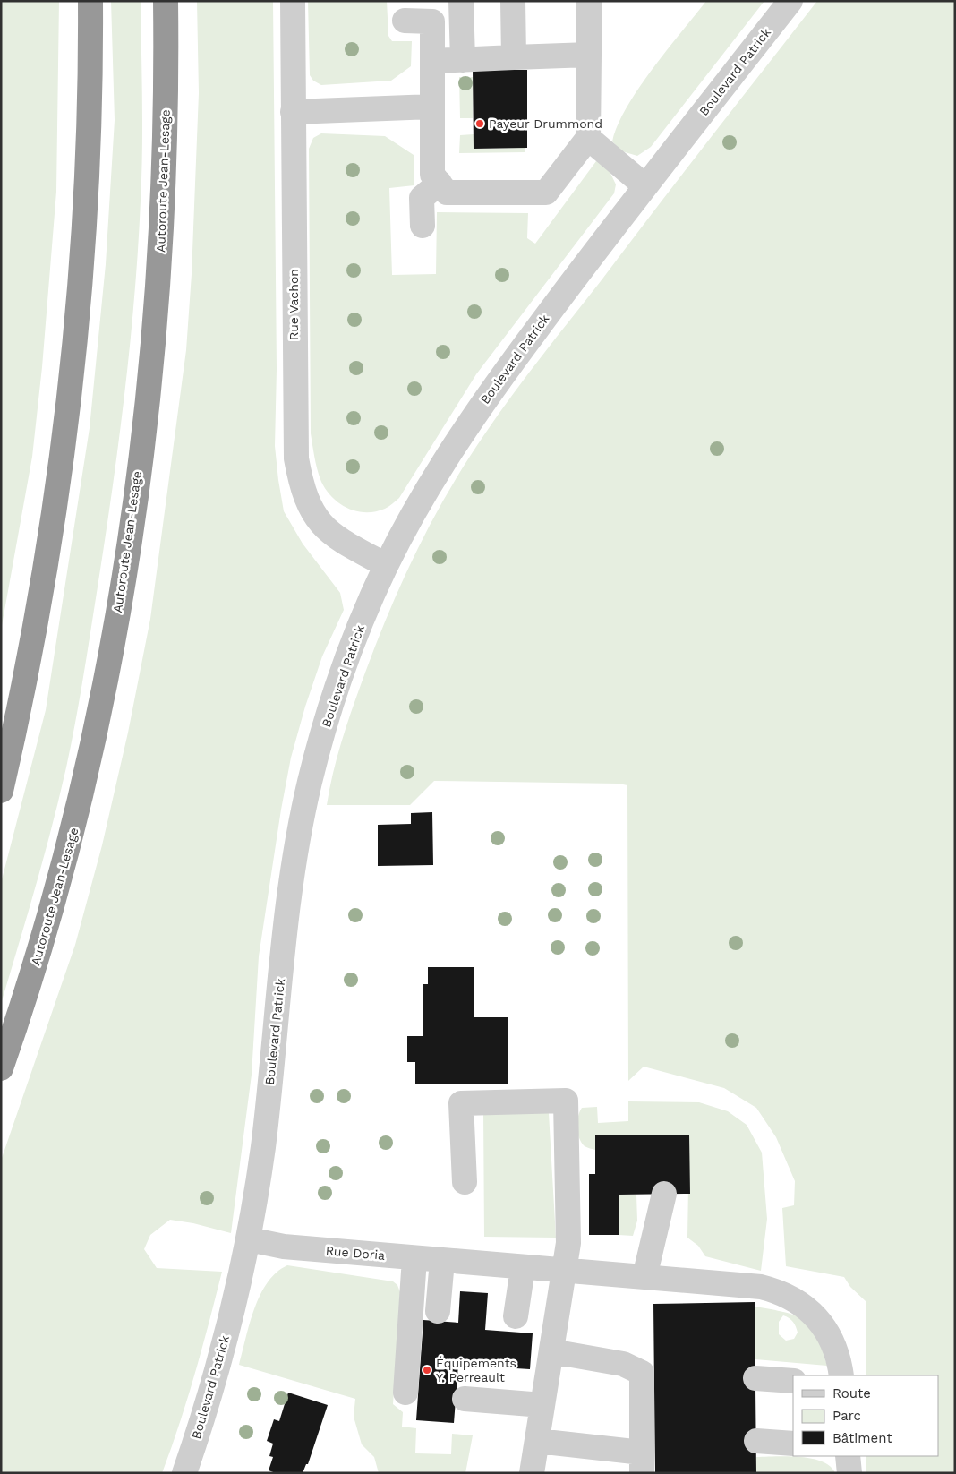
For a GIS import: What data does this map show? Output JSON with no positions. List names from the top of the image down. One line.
{"streets":{"highway":["Autoroute Jean-Lesage"],"street":["Boulevard Patrick","Rue Vachon","Rue Doria"]},"crossings":[["Boulevard Patrick","Rue Vachon"],["Boulevard Patrick","Rue Doria"]],"places":["Payeur Drummond","Équipements Y. Perreault"],"legend":["Route","Parc","Bâtiment"]}
